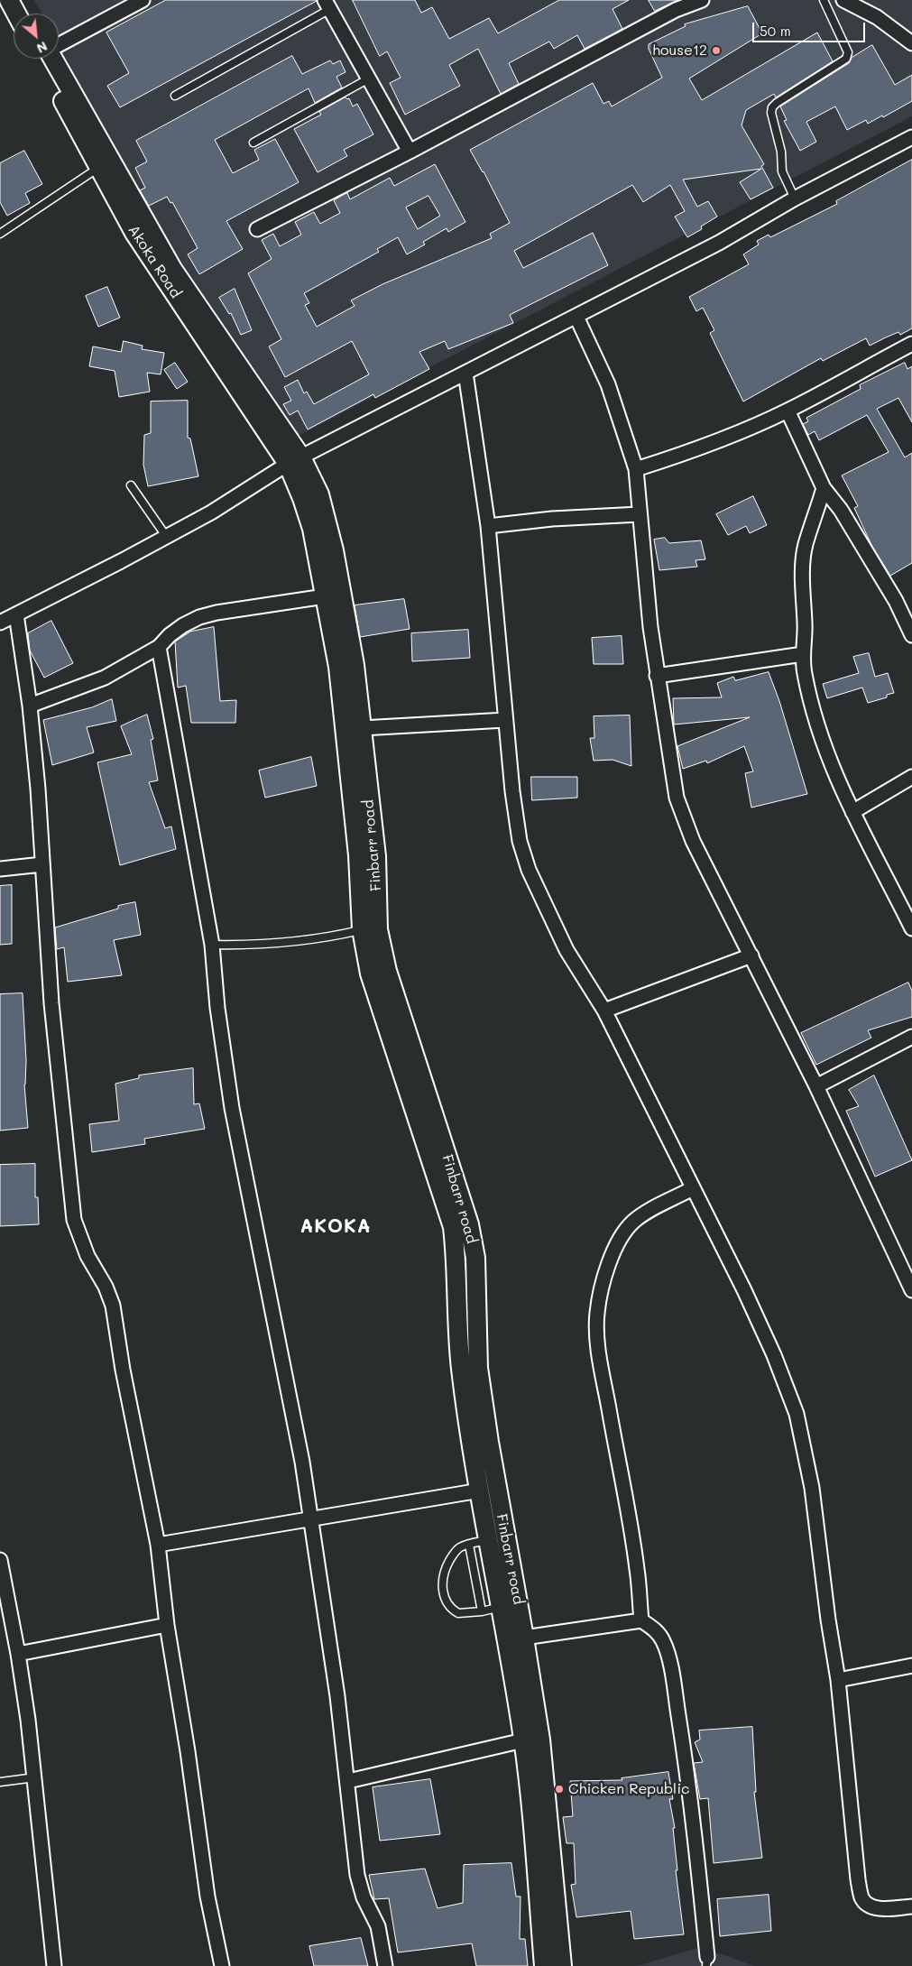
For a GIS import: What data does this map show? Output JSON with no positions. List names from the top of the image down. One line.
{"streets":{"main road":["Akoka Road","Finbarr road"]},"districts":["AKOKA"],"places":["house12","Chicken Republic"],"scale_bar":"50 m","north":"bottom right"}
